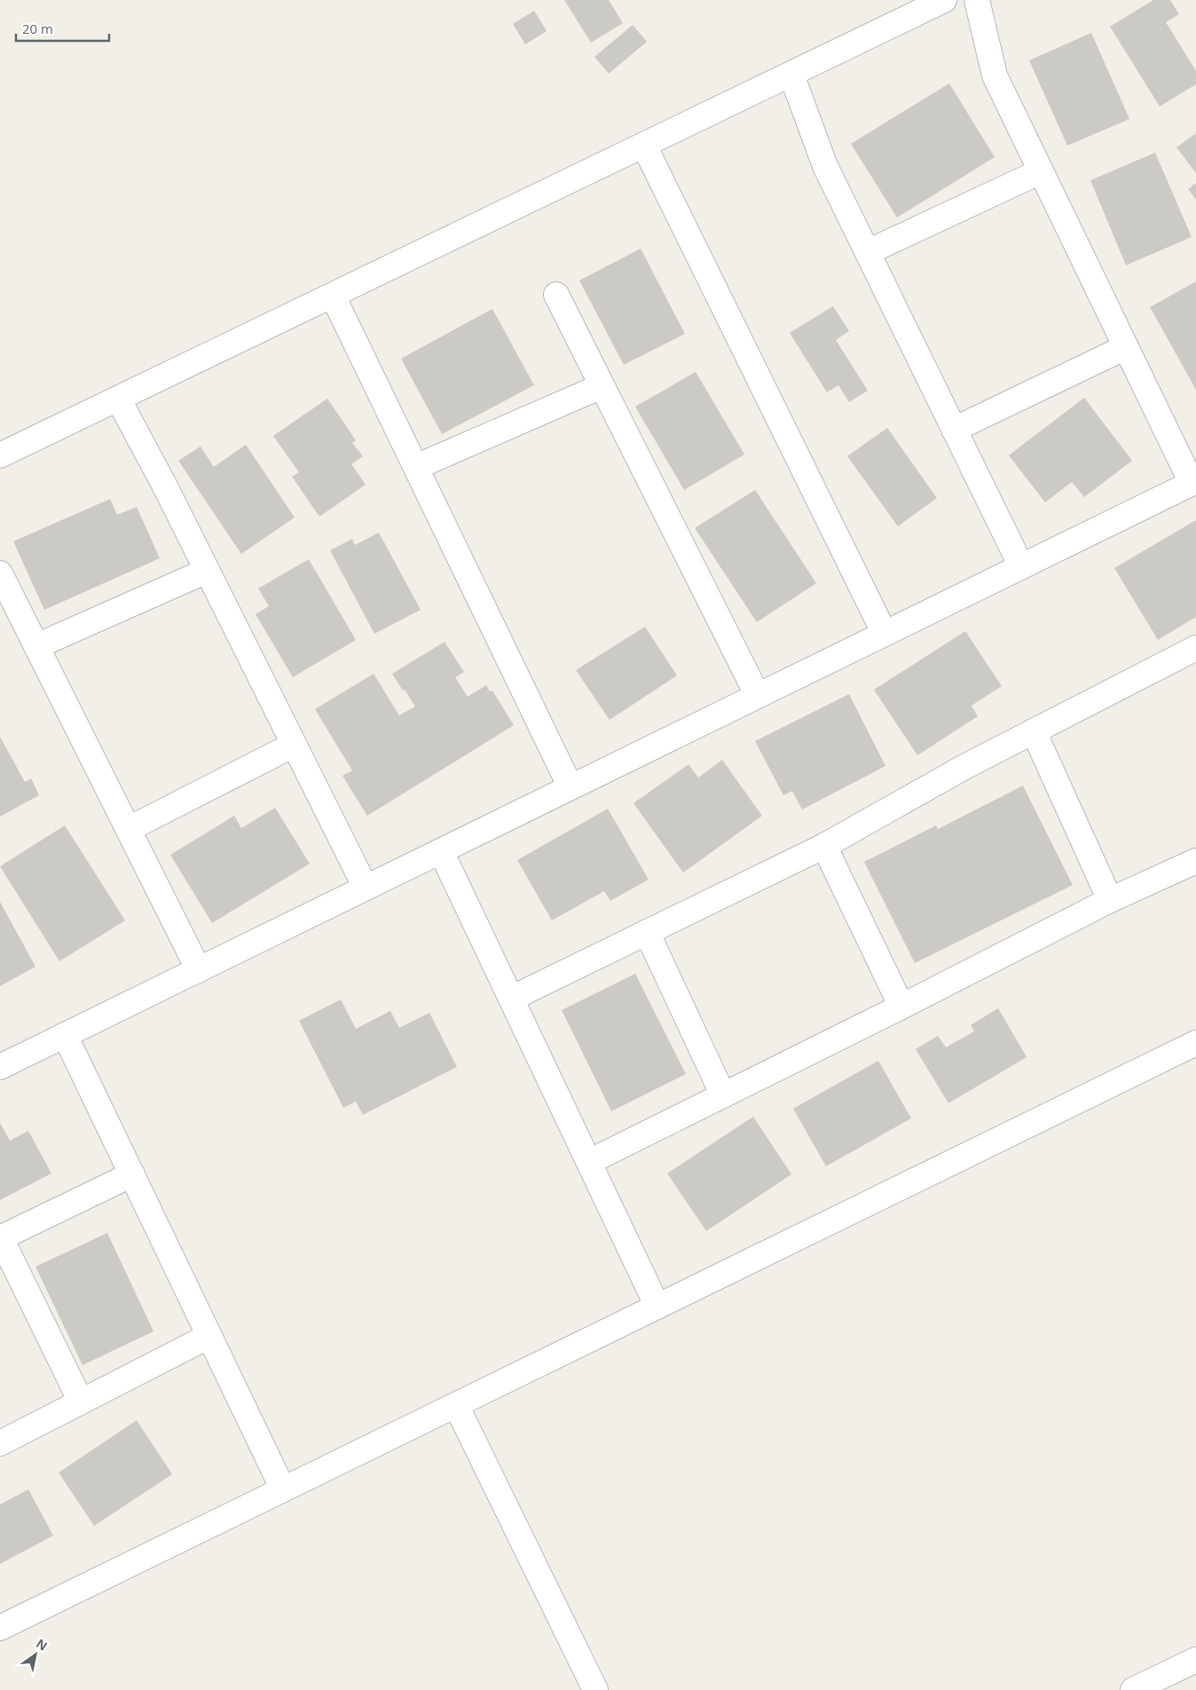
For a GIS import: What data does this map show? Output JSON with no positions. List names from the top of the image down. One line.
{"scale_bar":"20 m","north":"top right"}
